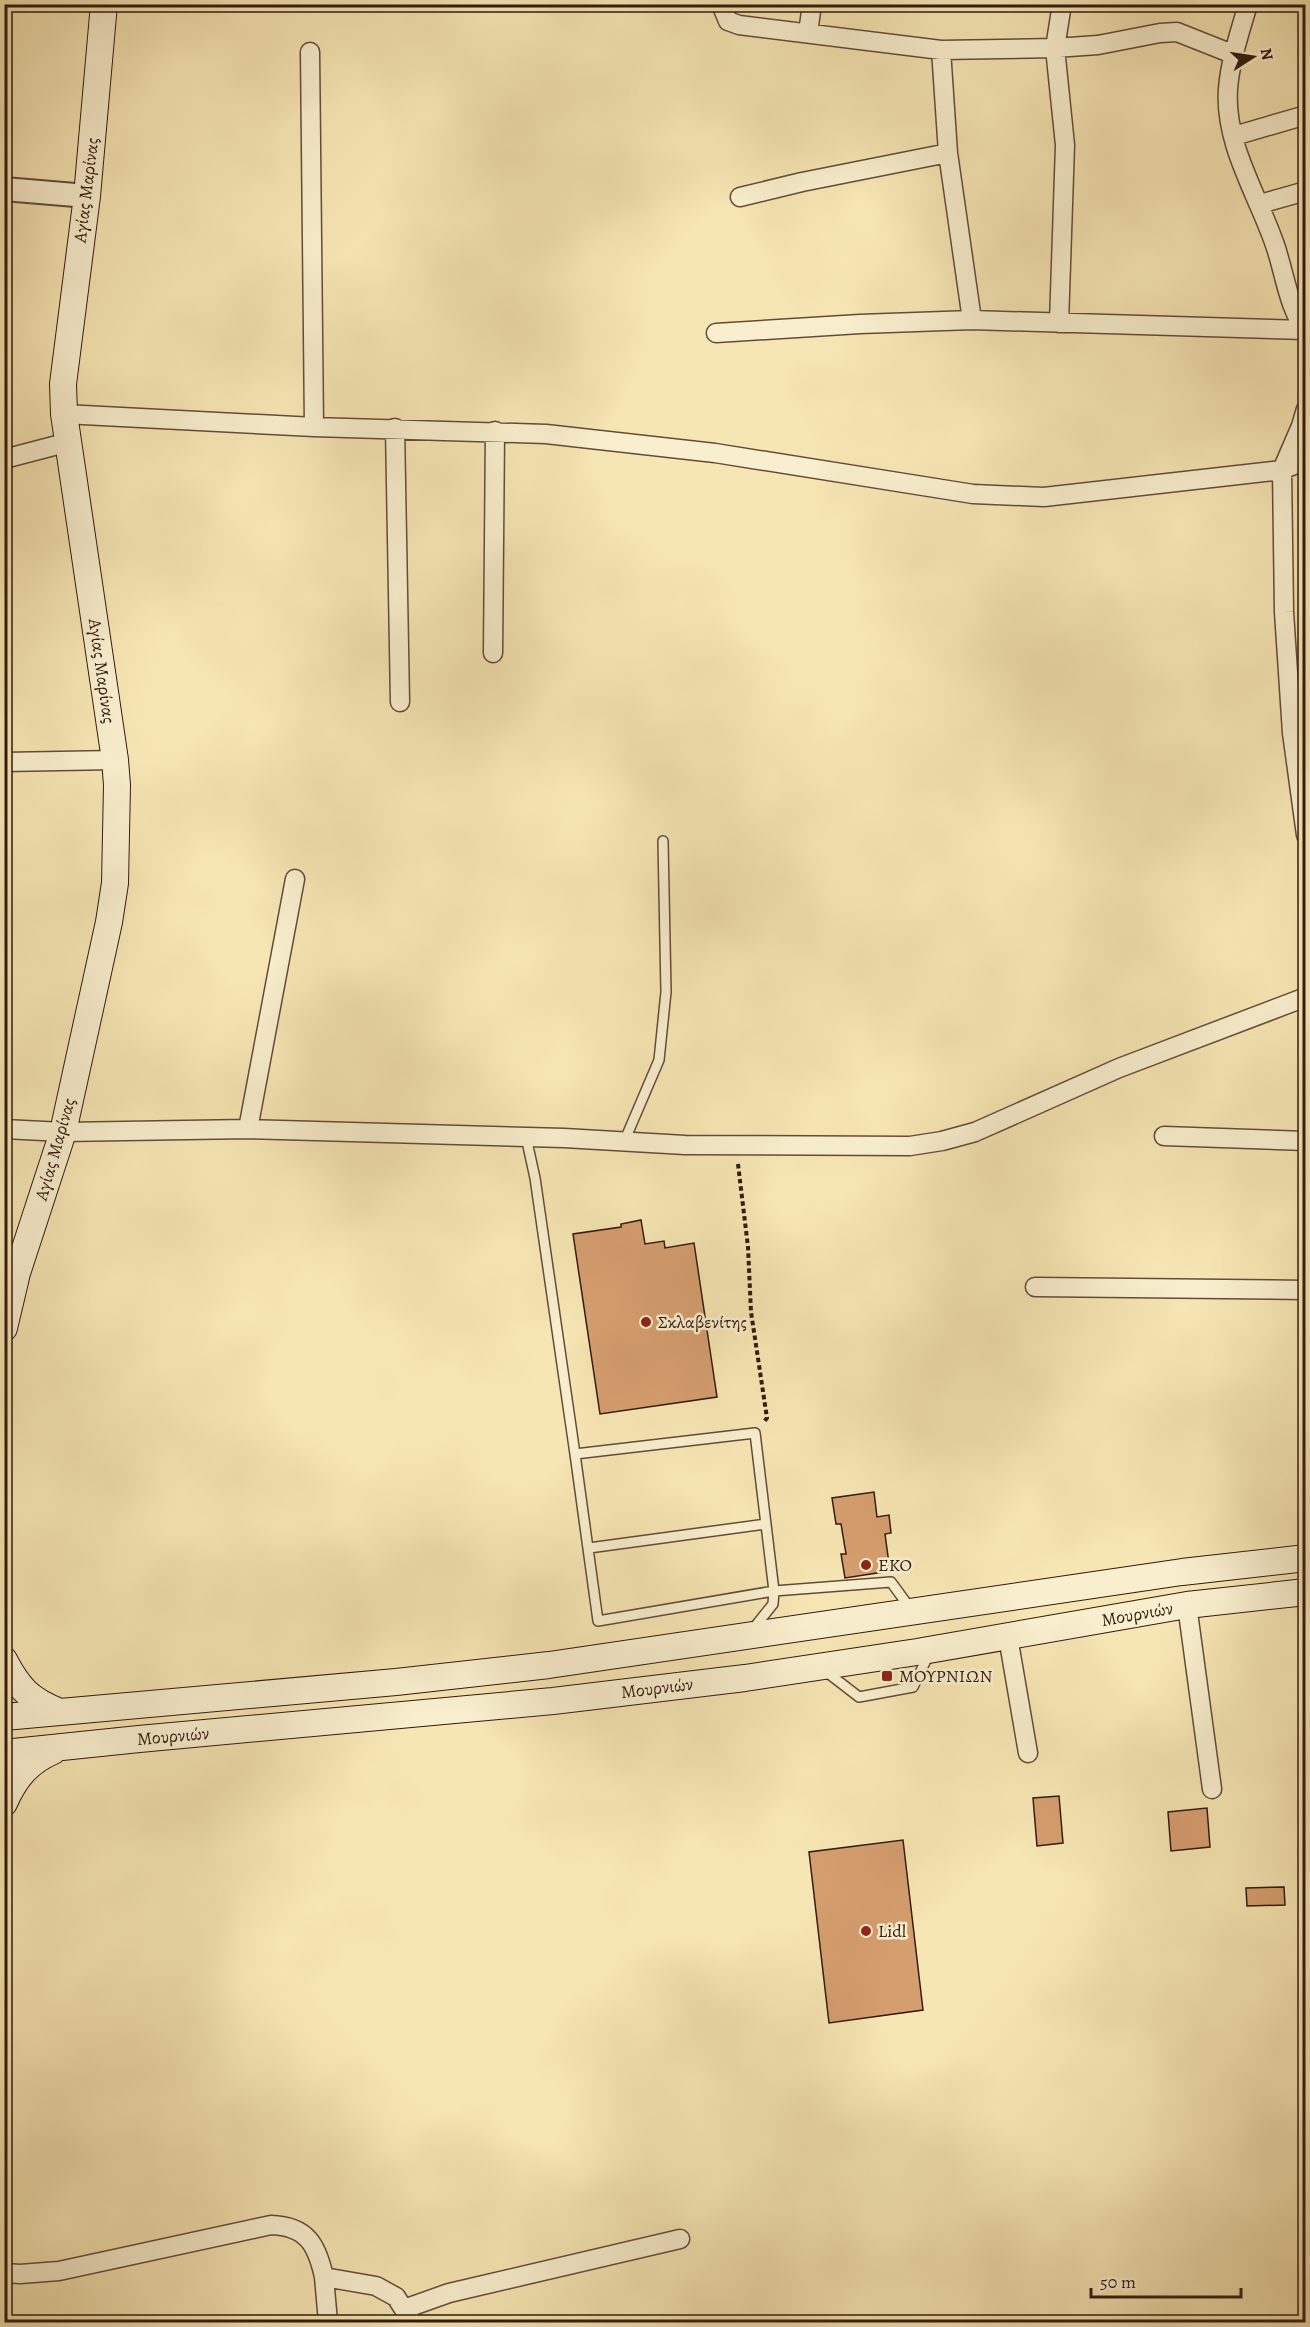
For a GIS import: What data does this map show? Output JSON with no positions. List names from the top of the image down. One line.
{"streets":{"main road":["Αγίας Μαρίνας","Μουρνιών"]},"places":{"other":["Σκλαβενίτης","EKO","Lidl"],"transit":["ΜΟΥΡΝΙΩΝ"]},"scale_bar":"50 m","north":"right"}
